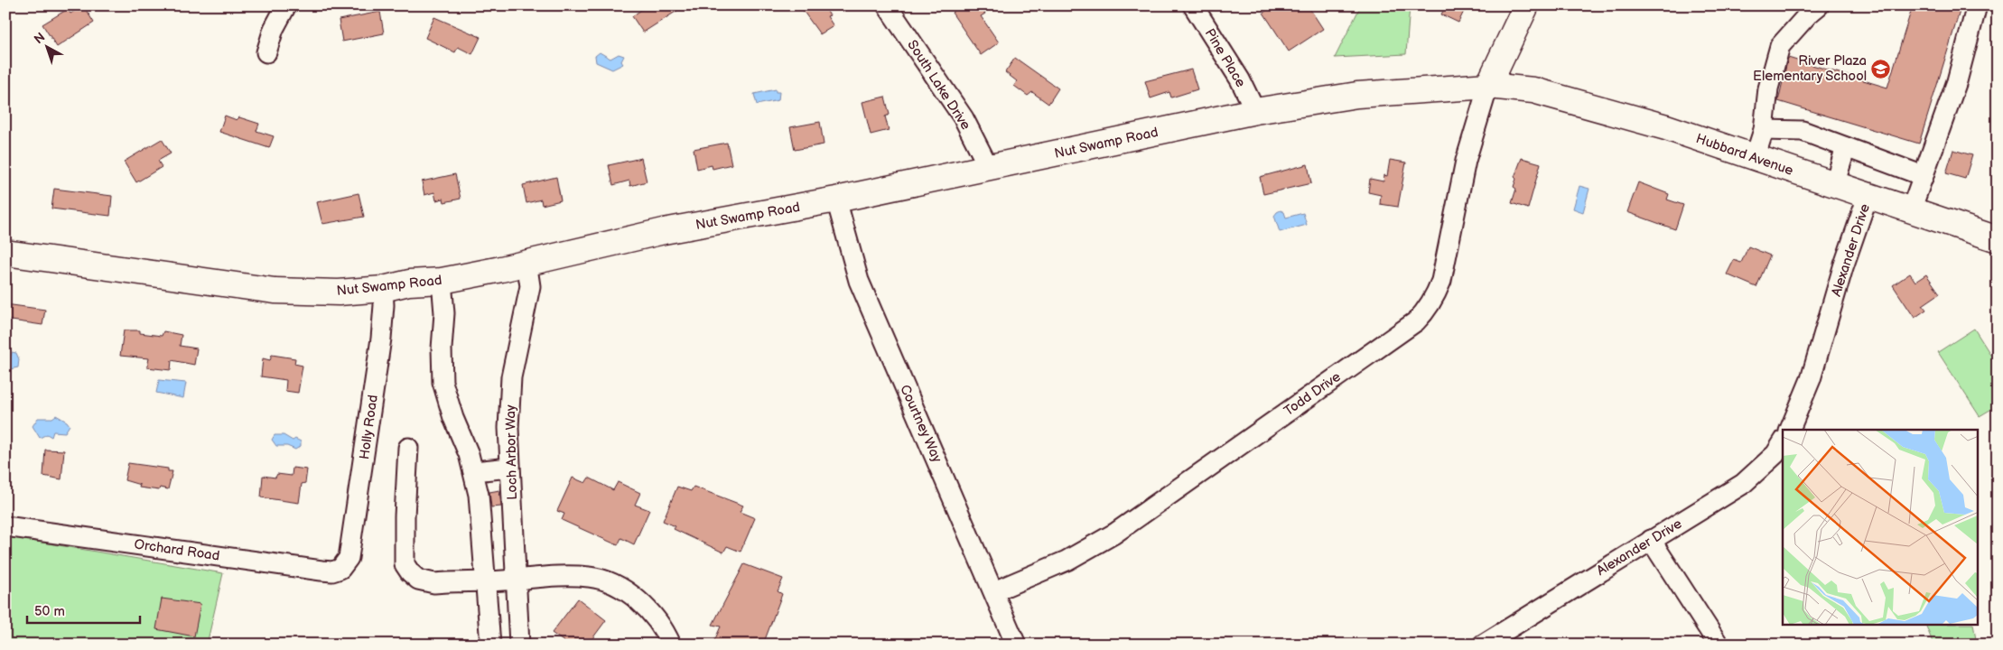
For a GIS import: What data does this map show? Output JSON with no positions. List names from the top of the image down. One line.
{"streets":{"main road":["Nut Swamp Road","Hubbard Avenue"],"street":["Pine Place","South Lake Drive","Alexander Drive","Todd Drive","Courtney Way","Holly Road","Loch Arbor Way","Orchard Road"]},"crossings":[["Pine Place","Nut Swamp Road"],["South Lake Drive","Nut Swamp Road"],["Nut Swamp Road","Hubbard Avenue"],["Nut Swamp Road","Todd Drive"],["Nut Swamp Road","Courtney Way"],["Nut Swamp Road","Holly Road"],["Nut Swamp Road","Loch Arbor Way"],["Hubbard Avenue","Alexander Drive"],["Hubbard Avenue","Todd Drive"],["Todd Drive","Courtney Way"],["Holly Road","Orchard Road"]],"places":{"school or university":["River Plaza Elementary School"]},"scale_bar":"50 m","north":"top left"}
